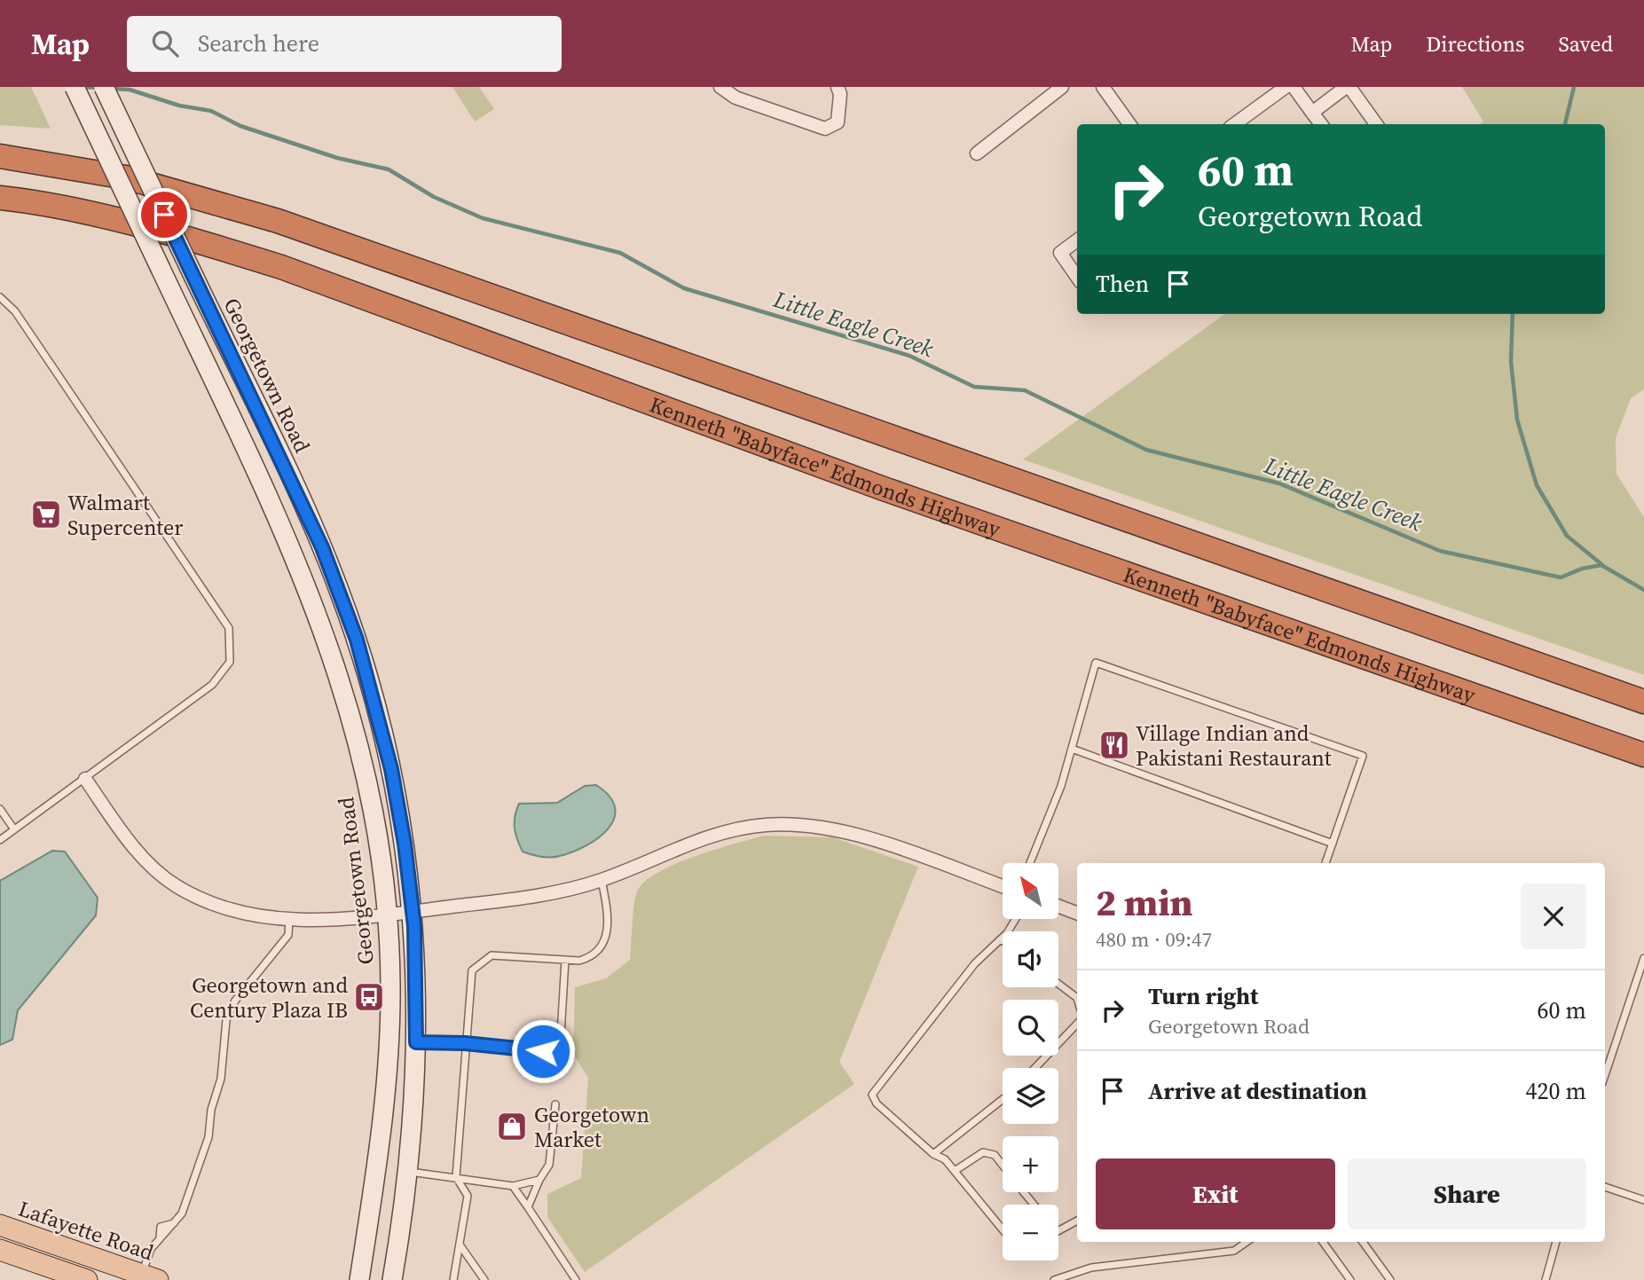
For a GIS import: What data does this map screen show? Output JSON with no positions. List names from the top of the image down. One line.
{"streets":{"highway":["Kenneth \"Babyface\" Edmonds Highway"],"main road":["Georgetown Road","Lafayette Road"]},"water":["Little Eagle Creek"],"places":{"supermarket":["Walmart Supercenter"],"restaurant":["Village Indian and Pakistani Restaurant"],"bus stop":["Georgetown and Century Plaza IB"],"shop":["Georgetown Market"]},"north":"top left","page":{"header":"Map","search":"Search here","nav":["Map","Directions","Saved"],"turn":["60 m","Georgetown Road"],"then":"Then","map_buttons":["+","−"],"heading":["2 min","480 m · 09:47"],"list":[{"name":"Turn right","note":"Georgetown Road","value":"60 m"},{"name":"Arrive at destination","value":"420 m"}],"buttons":["Exit","Share"]}}
